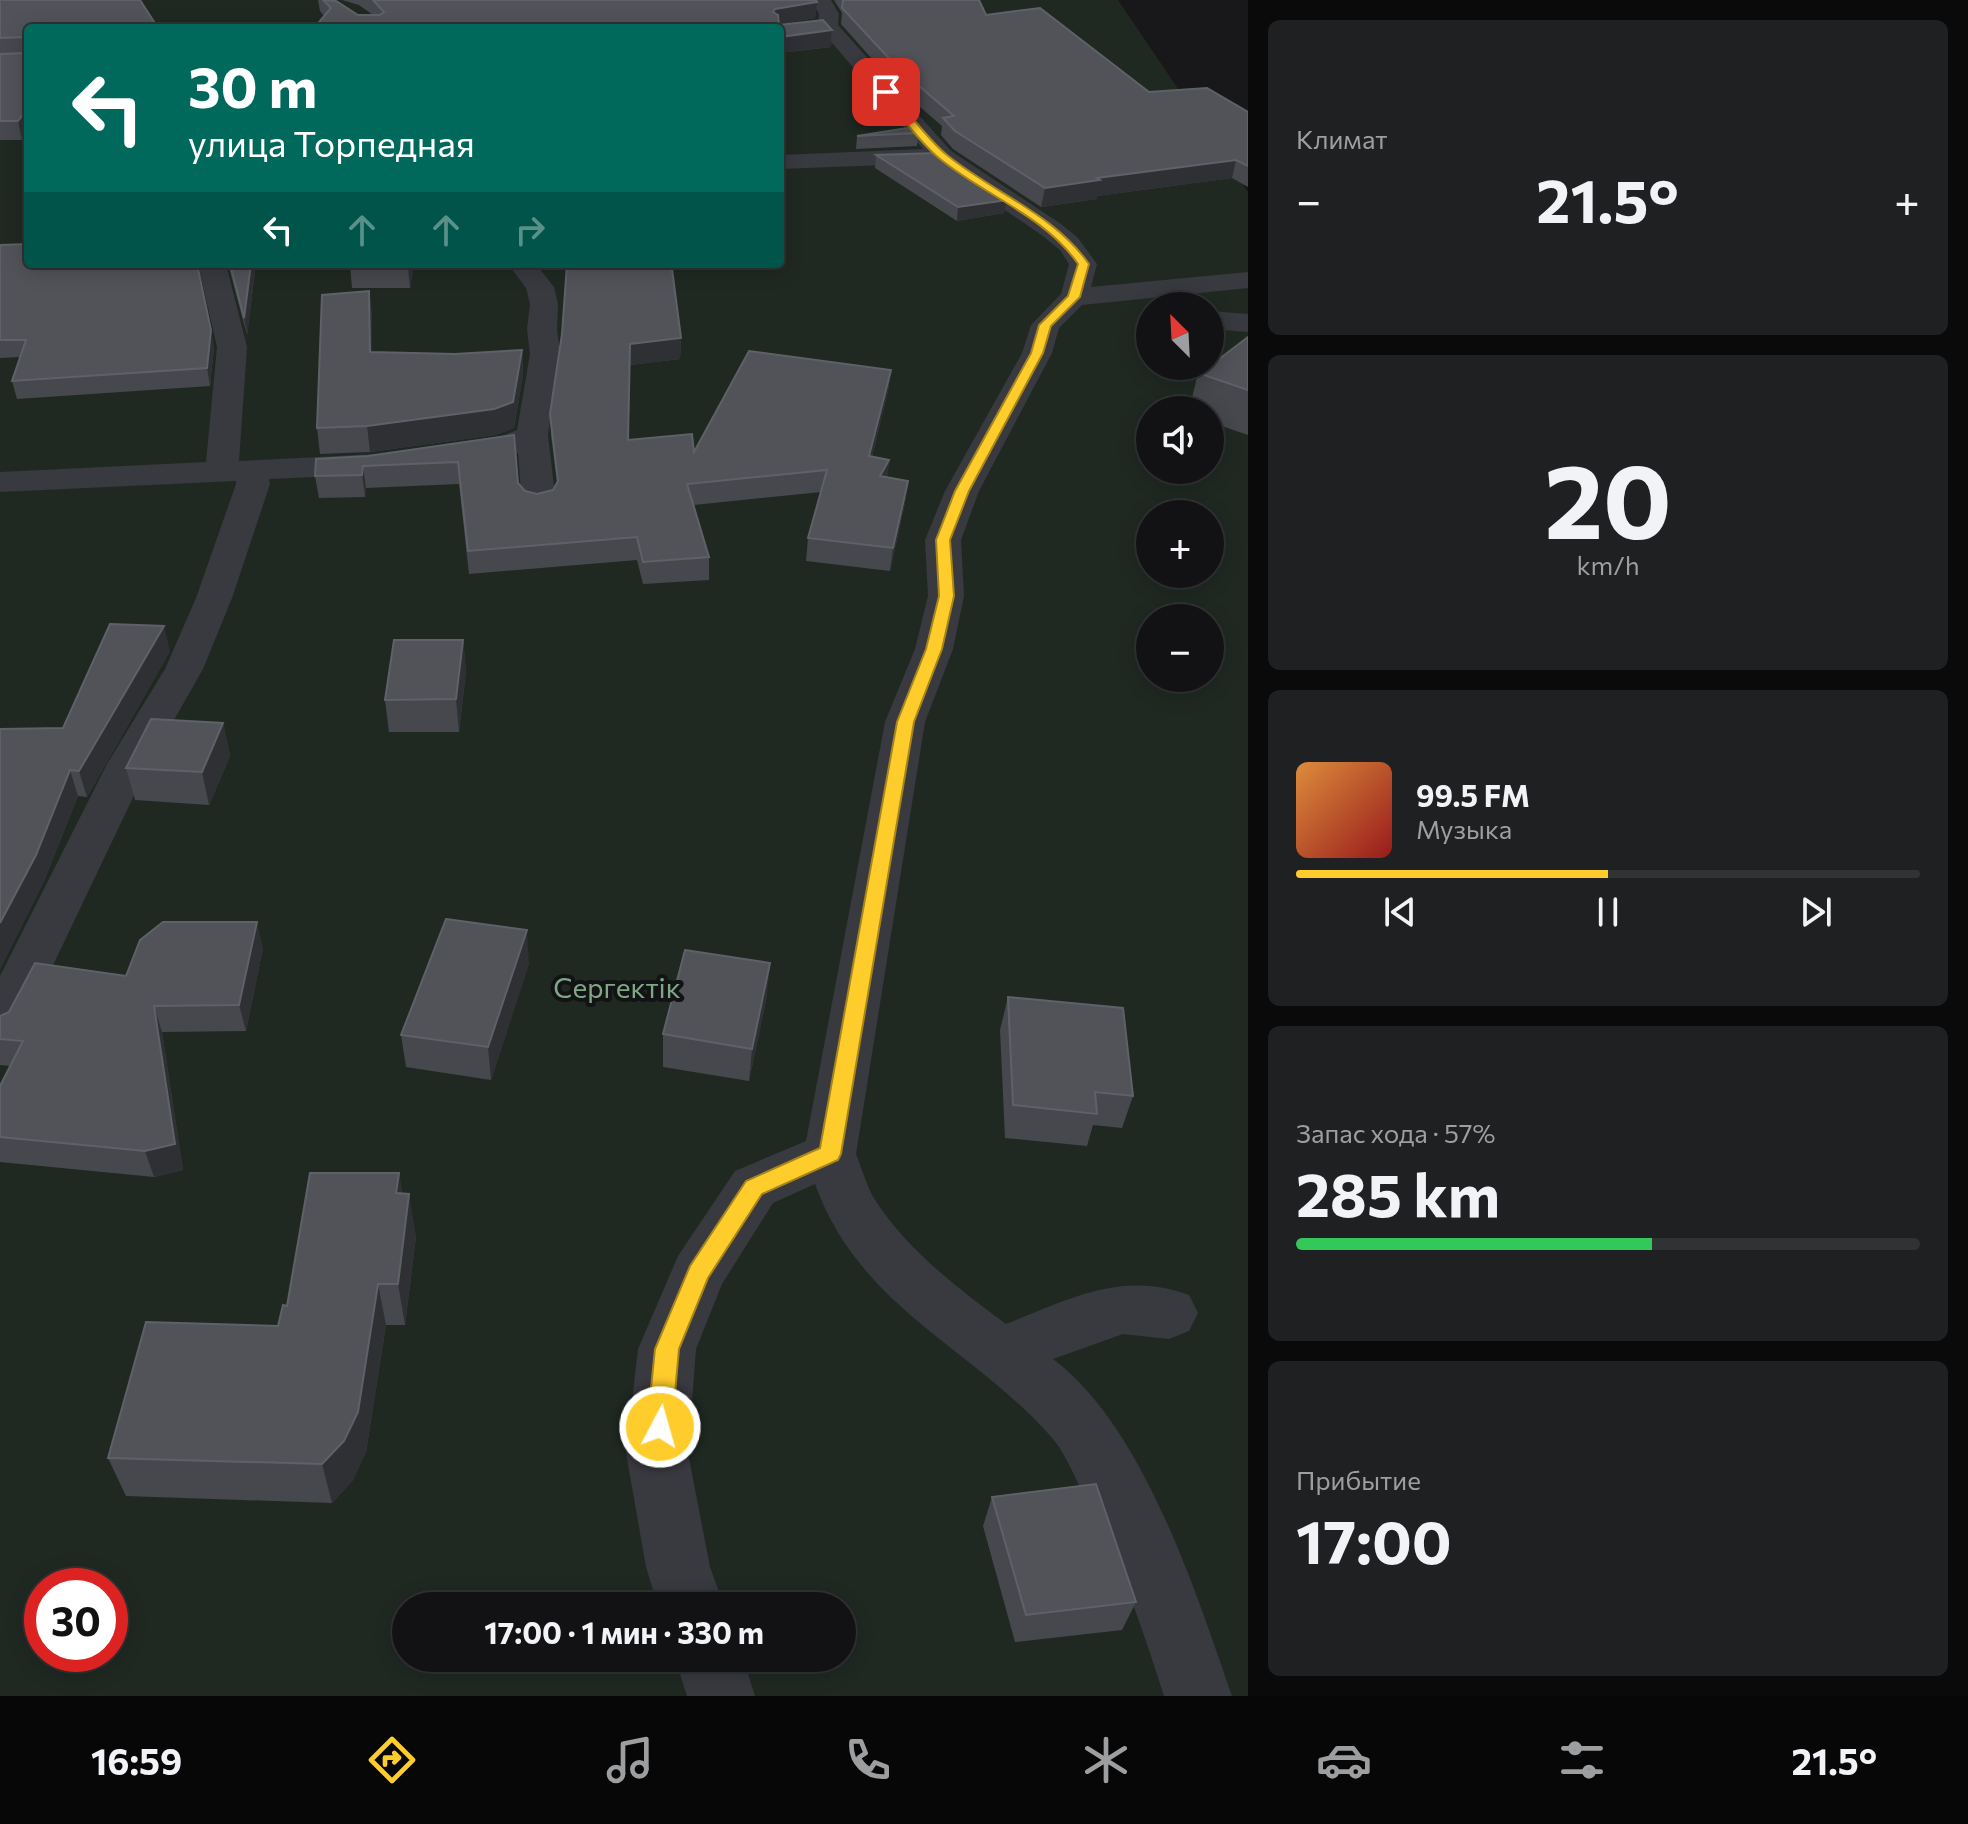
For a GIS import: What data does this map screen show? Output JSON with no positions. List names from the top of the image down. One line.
{"parks":["Сергектік"],"north":"top left","page":{"tile":["Климат",["20","km/h"],["Запас хода · 57%","285 km"],["Прибытие","17:00"]],"turn":["30 m","улица Торпедная"],"heat":["−","21.5°","+"],"map_buttons":["+","−"],"song":["99.5 FM","Музыка"],"limit":"30","trip":"17:00 · 1 мин · 330 m","tabs":["16:59","21.5°"]}}
